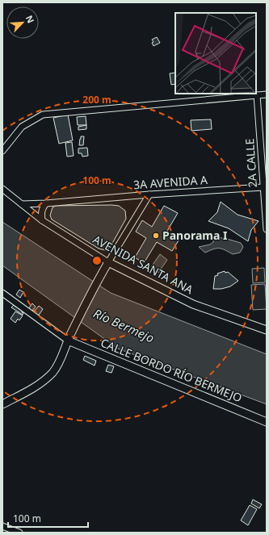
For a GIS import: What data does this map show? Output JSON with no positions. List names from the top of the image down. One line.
{"streets":{"main road":["AVENIDA SANTA ANA","CALLE BORDO RÍO BERMEJO"],"street":["2A CALLE","3A AVENIDA A"]},"crossings":[["2A CALLE","3A AVENIDA A"],["3A AVENIDA A","AVENIDA SANTA ANA"]],"water":["Río Bermejo"],"places":["Panorama I"],"scale_bar":"100 m","north":"top right","rings":["200 m","100 m"]}
